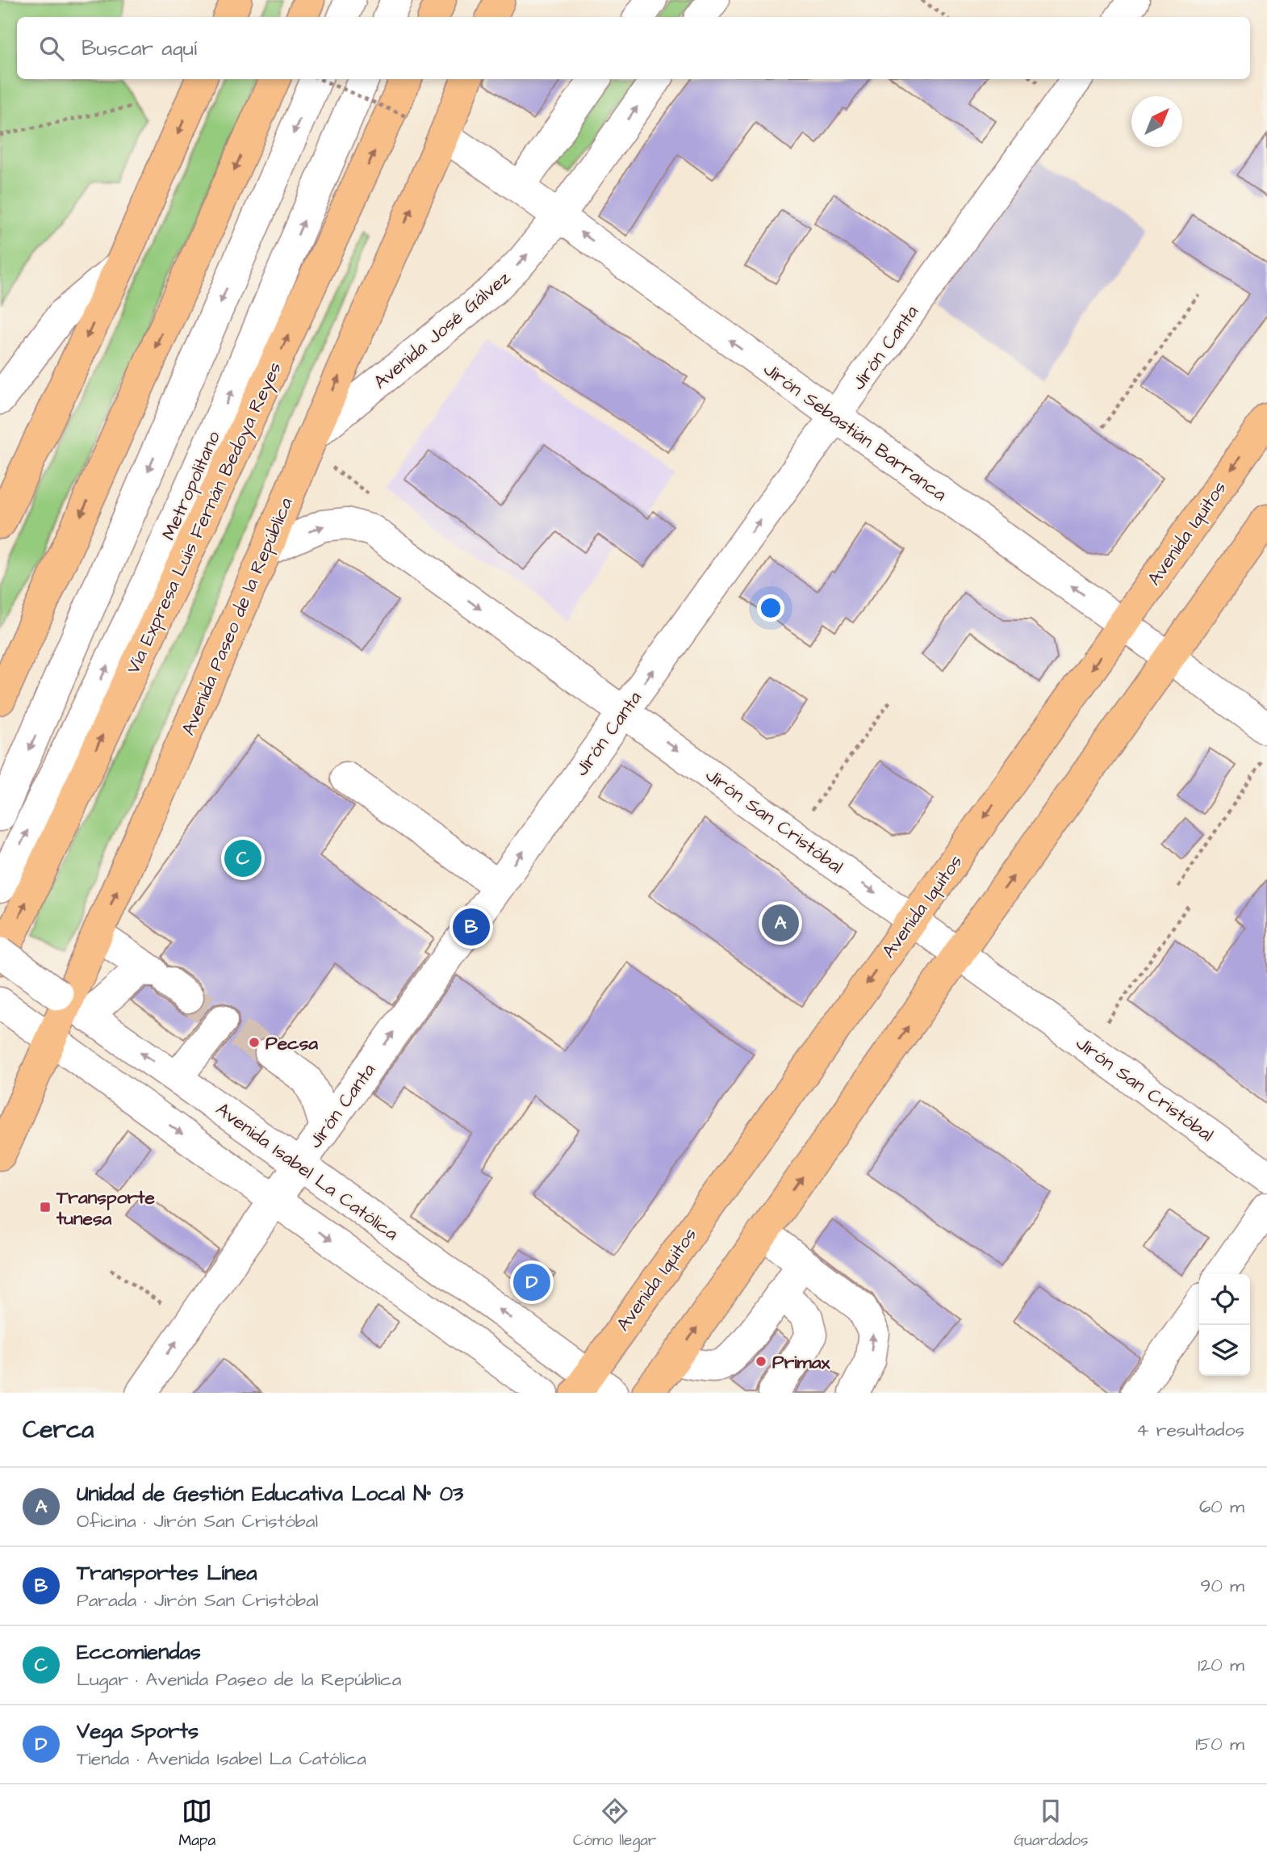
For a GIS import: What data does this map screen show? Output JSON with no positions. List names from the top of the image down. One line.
{"streets":{"main road":["Vía Expresa Luis Fernán Bedoya Reyes","Avenida Iquitos","Avenida Paseo de la República"],"street":["Avenida José Gálvez","Jirón Canta","Jirón Sebastián Barranca","Metropolitano","Jirón San Cristóbal","Avenida Isabel La Católica"]},"crossings":[["Avenida José Gálvez","Jirón Sebastián Barranca"],["Avenida José Gálvez","Avenida Paseo de la República"],["Jirón Canta","Jirón Sebastián Barranca"],["Jirón Canta","Jirón San Cristóbal"],["Jirón Canta","Avenida Isabel La Católica"],["Jirón Sebastián Barranca","Avenida Iquitos"],["Jirón Sebastián Barranca","Avenida Paseo de la República"],["Avenida Iquitos","Jirón San Cristóbal"],["Avenida Iquitos","Avenida Isabel La Católica"],["Avenida Paseo de la República","Jirón San Cristóbal"],["Avenida Paseo de la República","Avenida Isabel La Católica"]],"one_way":["Jirón Canta","Jirón Sebastián Barranca","Jirón San Cristóbal"],"places":{"other":["Pecsa","Primax"],"transit":["Transporte tunesa"]},"north":"top right","page":{"search":"Buscar aquí","pins":["C","A","B","D"],"heading":["Cerca","4 resultados"],"list":[{"mark":"A","name":"Unidad de Gestión Educativa Local N° 03","note":"Oficina · Jirón San Cristóbal","value":"60 m"},{"mark":"B","name":"Transportes Línea","note":"Parada · Jirón San Cristóbal","value":"90 m"},{"mark":"C","name":"Eccomiendas","note":"Lugar · Avenida Paseo de la República","value":"120 m"},{"mark":"D","name":"Vega Sports","note":"Tienda · Avenida Isabel La Católica","value":"150 m"}],"nav":["Mapa","Cómo llegar","Guardados"]}}
